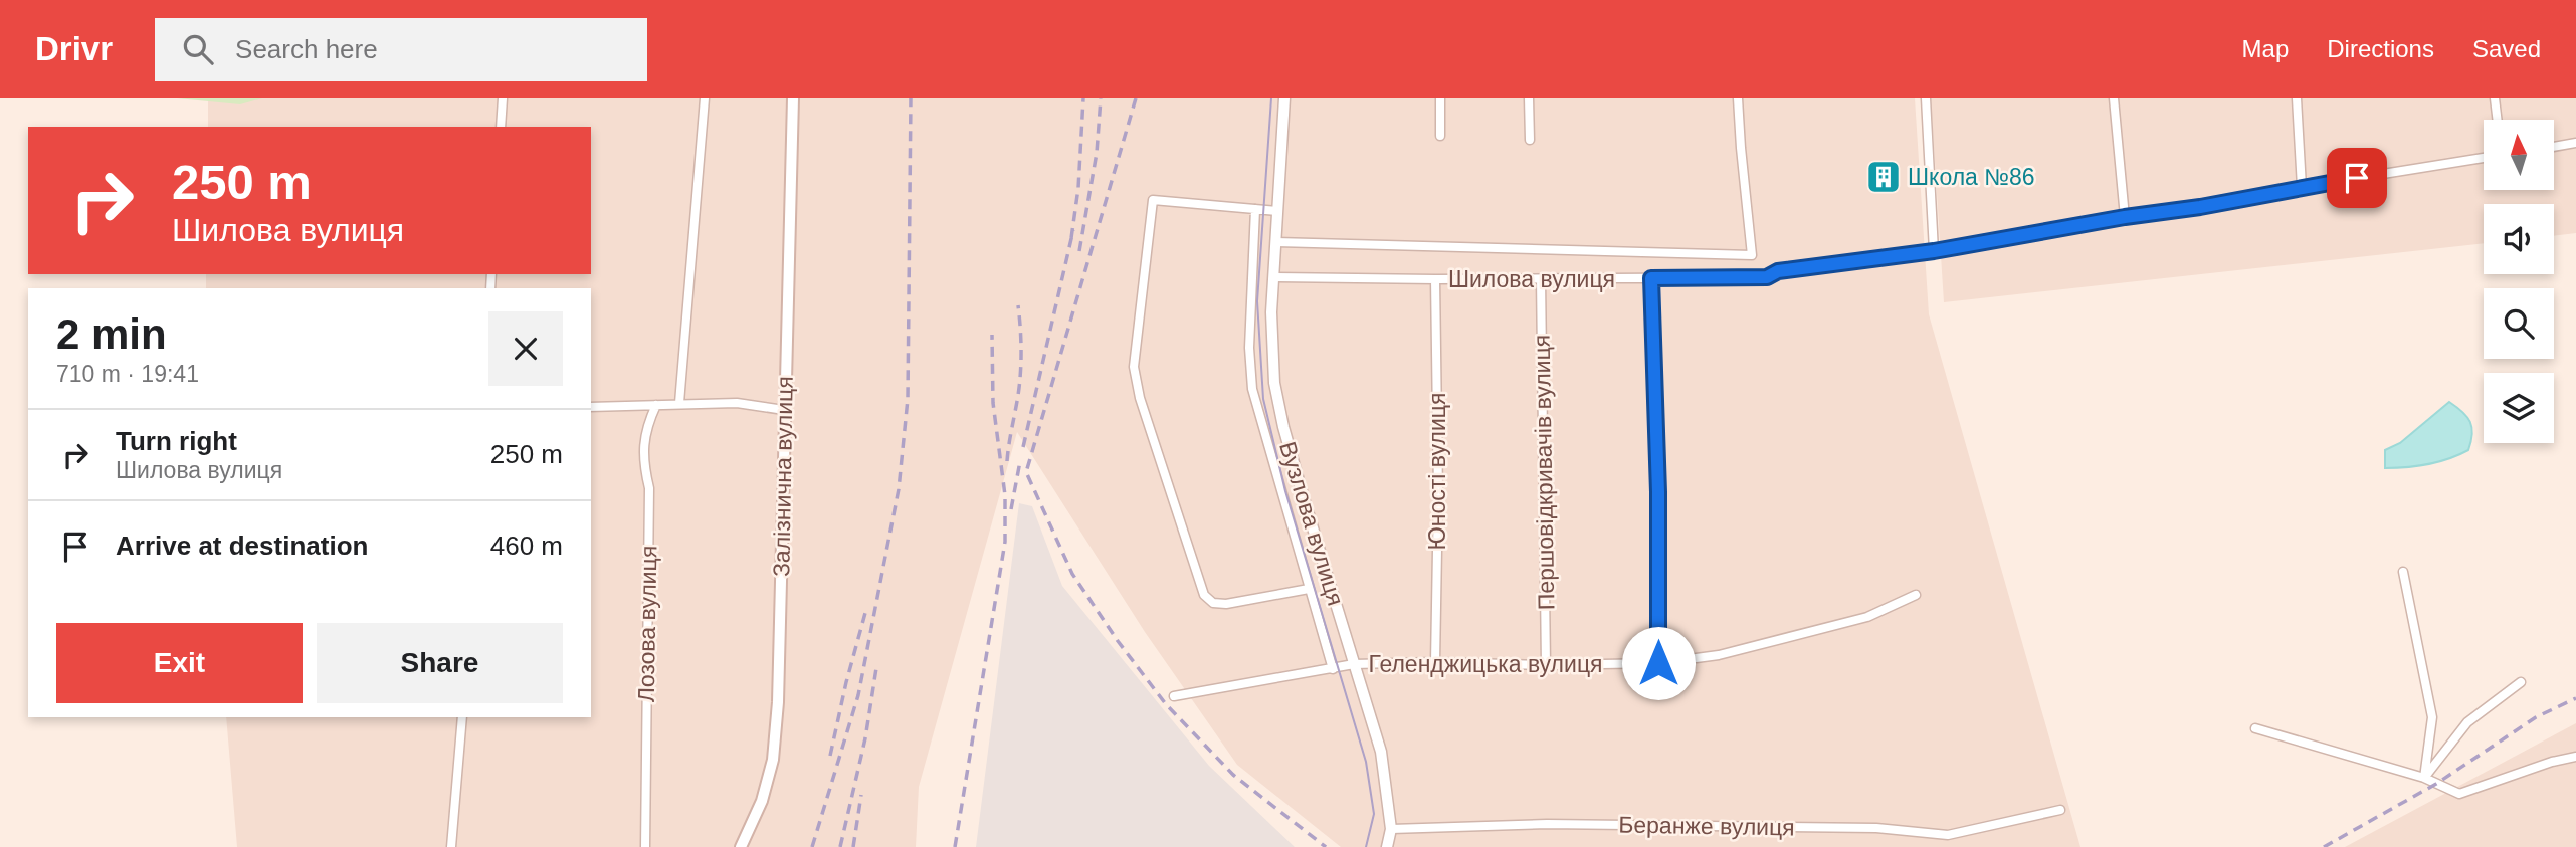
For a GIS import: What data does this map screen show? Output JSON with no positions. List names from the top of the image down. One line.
{"streets":{"main road":["Залізнична вулиця"],"street":["Шилова вулиця","Юності вулиця","Першовідкривачів вулиця","Вузлова вулиця","Лозова вулиця","Геленджицька вулиця","Беранже вулиця"]},"crossings":[["Шилова вулиця","Юності вулиця"],["Шилова вулиця","Першовідкривачів вулиця"],["Шилова вулиця","Вузлова вулиця"],["Юності вулиця","Геленджицька вулиця"],["Першовідкривачів вулиця","Геленджицька вулиця"],["Вузлова вулиця","Геленджицька вулиця"],["Вузлова вулиця","Беранже вулиця"]],"places":{"building":["Школа №86"]},"north":"top","page":{"header":"Drivr","search":"Search here","nav":["Map","Directions","Saved"],"turn":["250 m","Шилова вулиця"],"heading":["2 min","710 m · 19:41"],"list":[{"name":"Turn right","note":"Шилова вулиця","value":"250 m"},{"name":"Arrive at destination","value":"460 m"}],"buttons":["Exit","Share"]}}
